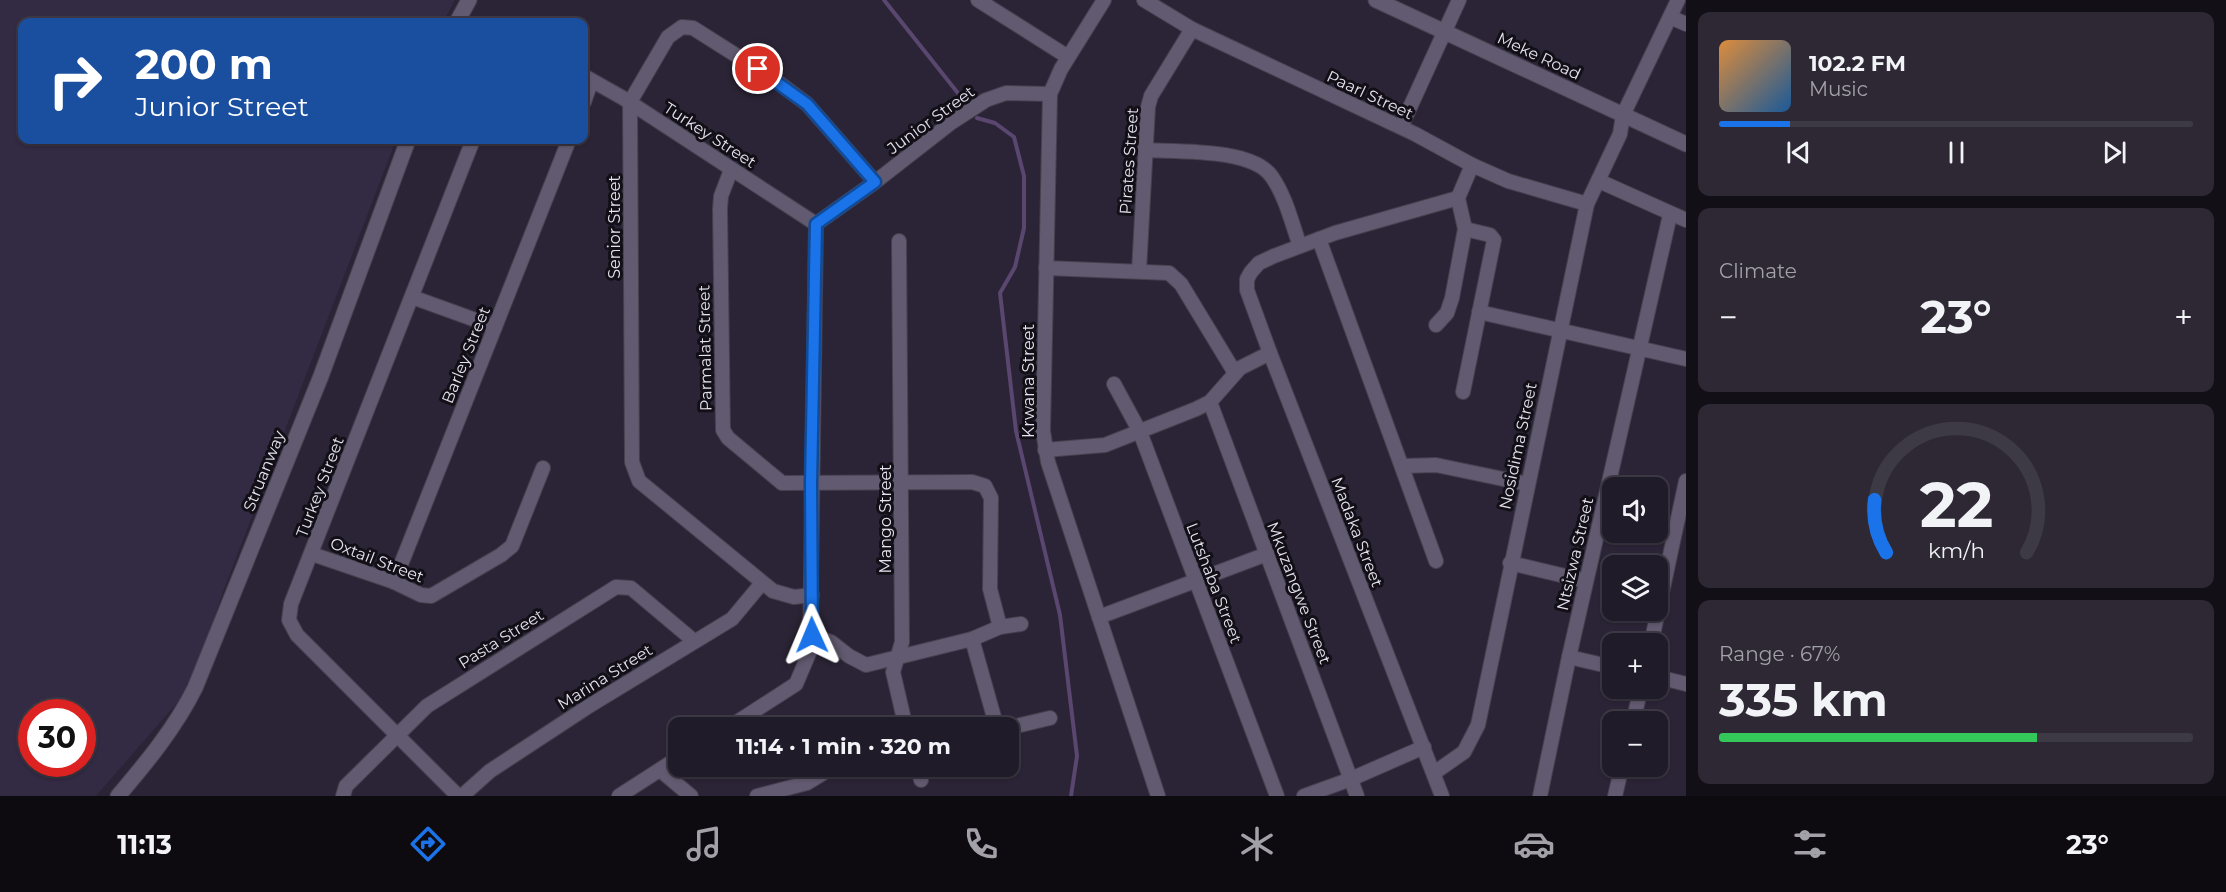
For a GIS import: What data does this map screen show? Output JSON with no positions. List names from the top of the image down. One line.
{"streets":{"street":["Meke Road","Paarl Street","Junior Street","Turkey Street","Pirates Street","Senior Street","Parmalat Street","Barley Street","Krwana Street","Nosidima Street","Struanway","Mango Street","Madaka Street","Ntsizwa Street","Oxtail Street","Lutshaba Street","Mkuzangwe Street","Pasta Street","Marina Street"]},"crossings":[["Meke Road","Nosidima Street"],["Paarl Street","Pirates Street"],["Paarl Street","Nosidima Street"],["Junior Street","Turkey Street"],["Junior Street","Krwana Street"],["Turkey Street","Senior Street"],["Turkey Street","Parmalat Street"],["Turkey Street","Oxtail Street"],["Turkey Street","Pasta Street"],["Turkey Street","Marina Street"],["Senior Street","Marina Street"],["Parmalat Street","Mango Street"],["Barley Street","Oxtail Street"],["Nosidima Street","Madaka Street"],["Pasta Street","Marina Street"]],"page":{"turn":["200 m","Junior Street"],"song":["102.2 FM","Music"],"tile":["Climate",["Range · 67%","335 km"]],"heat":["−","23°","+"],"map_buttons":["+","−"],"limit":"30","trip":"11:14 · 1 min · 320 m","tabs":["11:13","23°"],"gauge":["22","km/h"]}}
